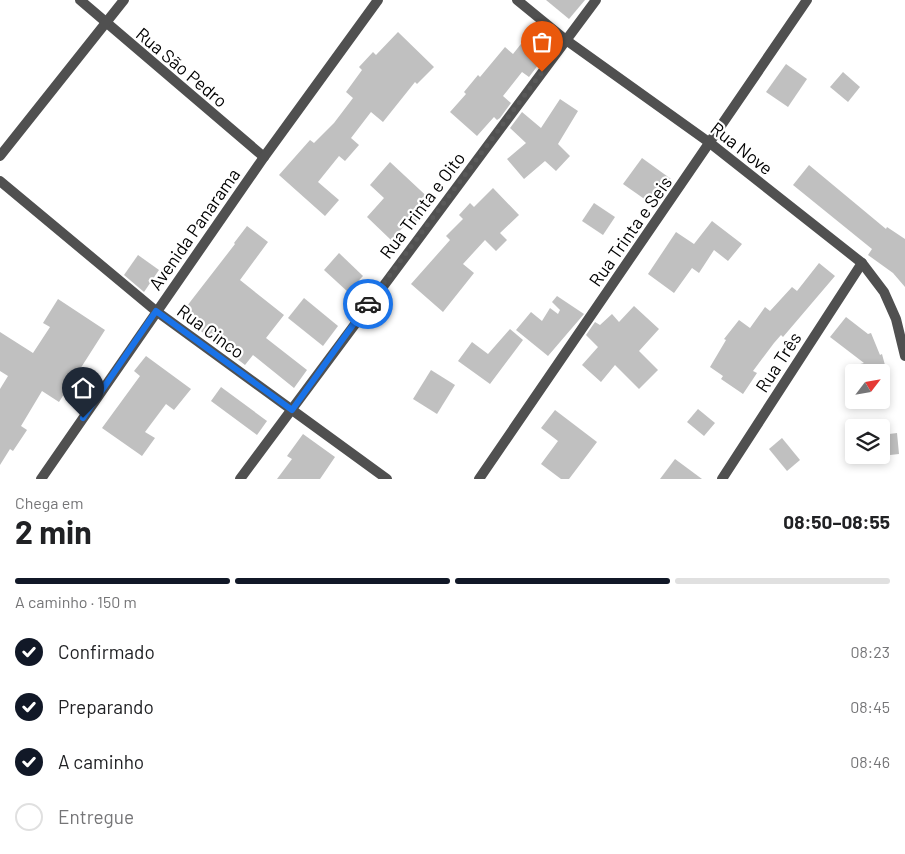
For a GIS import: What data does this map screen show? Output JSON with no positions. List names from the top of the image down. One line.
{"streets":{"street":["Rua São Pedro","Rua Nove","Rua Trinta e Oito","Avenida Panarama","Rua Trinta e Seis","Rua Cinco","Rua Três"]},"crossings":[["Rua São Pedro","Avenida Panarama"],["Rua Nove","Rua Trinta e Oito"],["Rua Nove","Rua Trinta e Seis"],["Rua Nove","Rua Três"],["Rua Trinta e Oito","Rua Cinco"],["Avenida Panarama","Rua Cinco"]],"north":"top right","page":{"heading":["2 min","Chega em","08:50–08:55"],"bar":"A caminho · 150 m","list":[["Confirmado","08:23"],["Preparando","08:45"],["A caminho","08:46"],"Entregue"]}}
